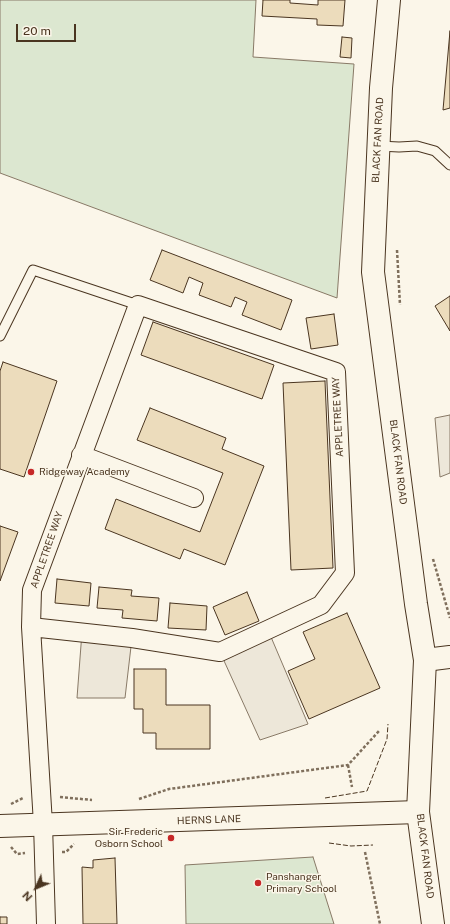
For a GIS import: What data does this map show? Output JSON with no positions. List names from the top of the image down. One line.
{"streets":{"main road":["BLACK FAN ROAD","HERNS LANE"],"street":["APPLETREE WAY"]},"crossings":[["BLACK FAN ROAD","HERNS LANE"],["APPLETREE WAY","HERNS LANE"]],"places":["Ridgeway Academy","Sir Frederic Osborn School","Panshanger Primary School"],"scale_bar":"20 m","north":"bottom left"}
